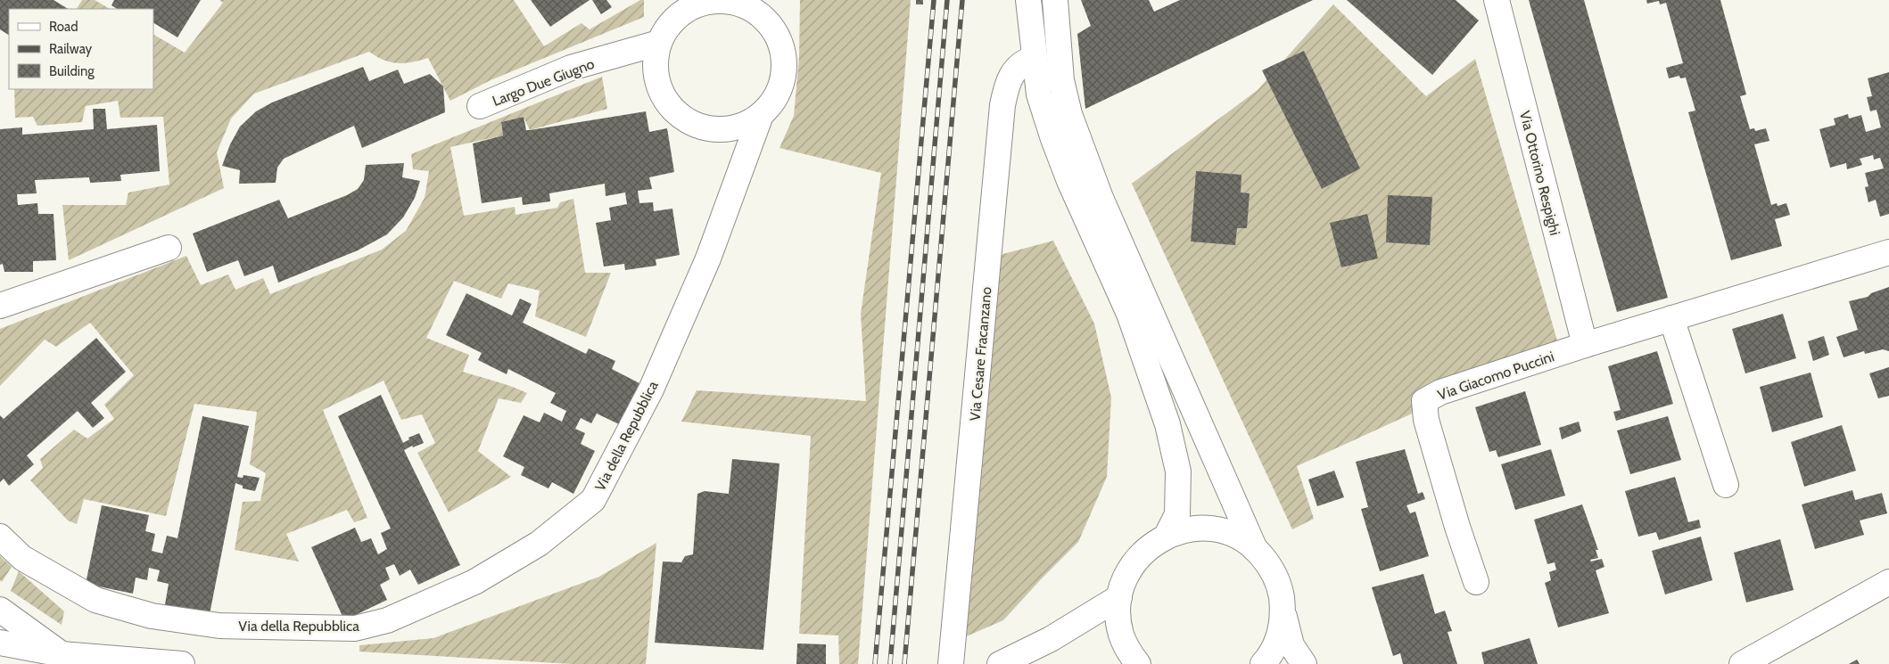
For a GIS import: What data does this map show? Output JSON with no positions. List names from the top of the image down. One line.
{"streets":{"street":["Largo Due Giugno","Via Ottorino Respighi","Via Cesare Fracanzano","Via Giacomo Puccini","Via della Repubblica"]},"crossings":[["Largo Due Giugno","Via della Repubblica"],["Via Ottorino Respighi","Via Giacomo Puccini"]],"legend":["Road","Railway","Building"]}
